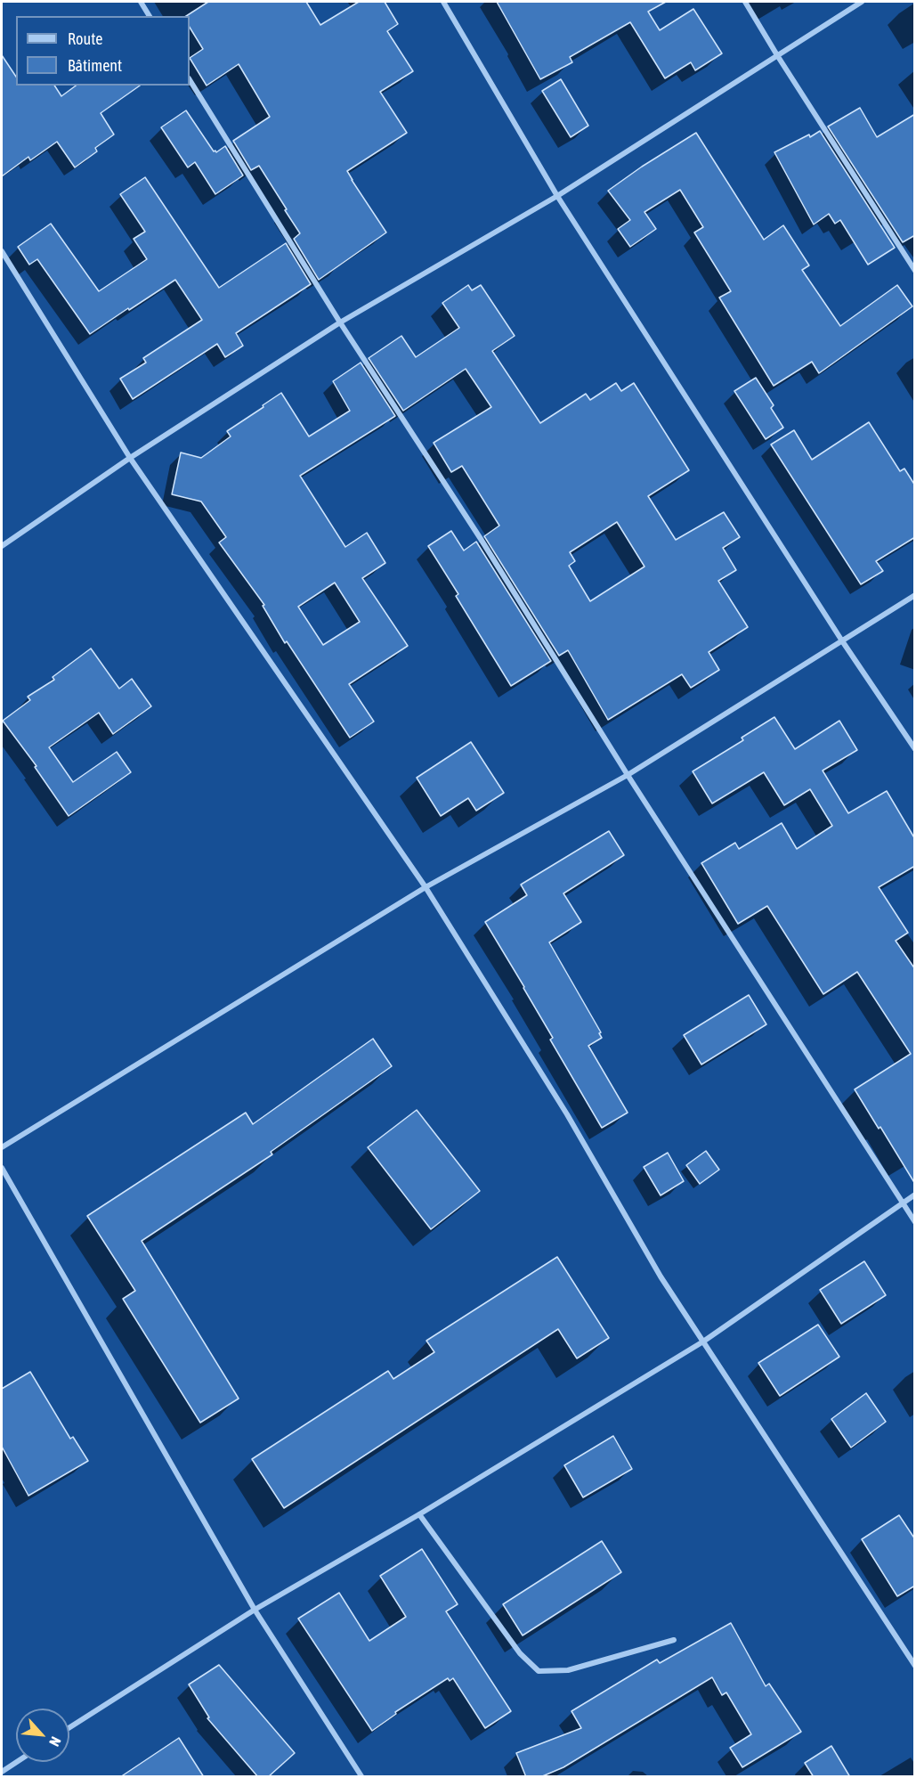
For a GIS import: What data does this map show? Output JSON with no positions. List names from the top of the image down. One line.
{"legend":["Route","Bâtiment"],"north":"bottom right"}
